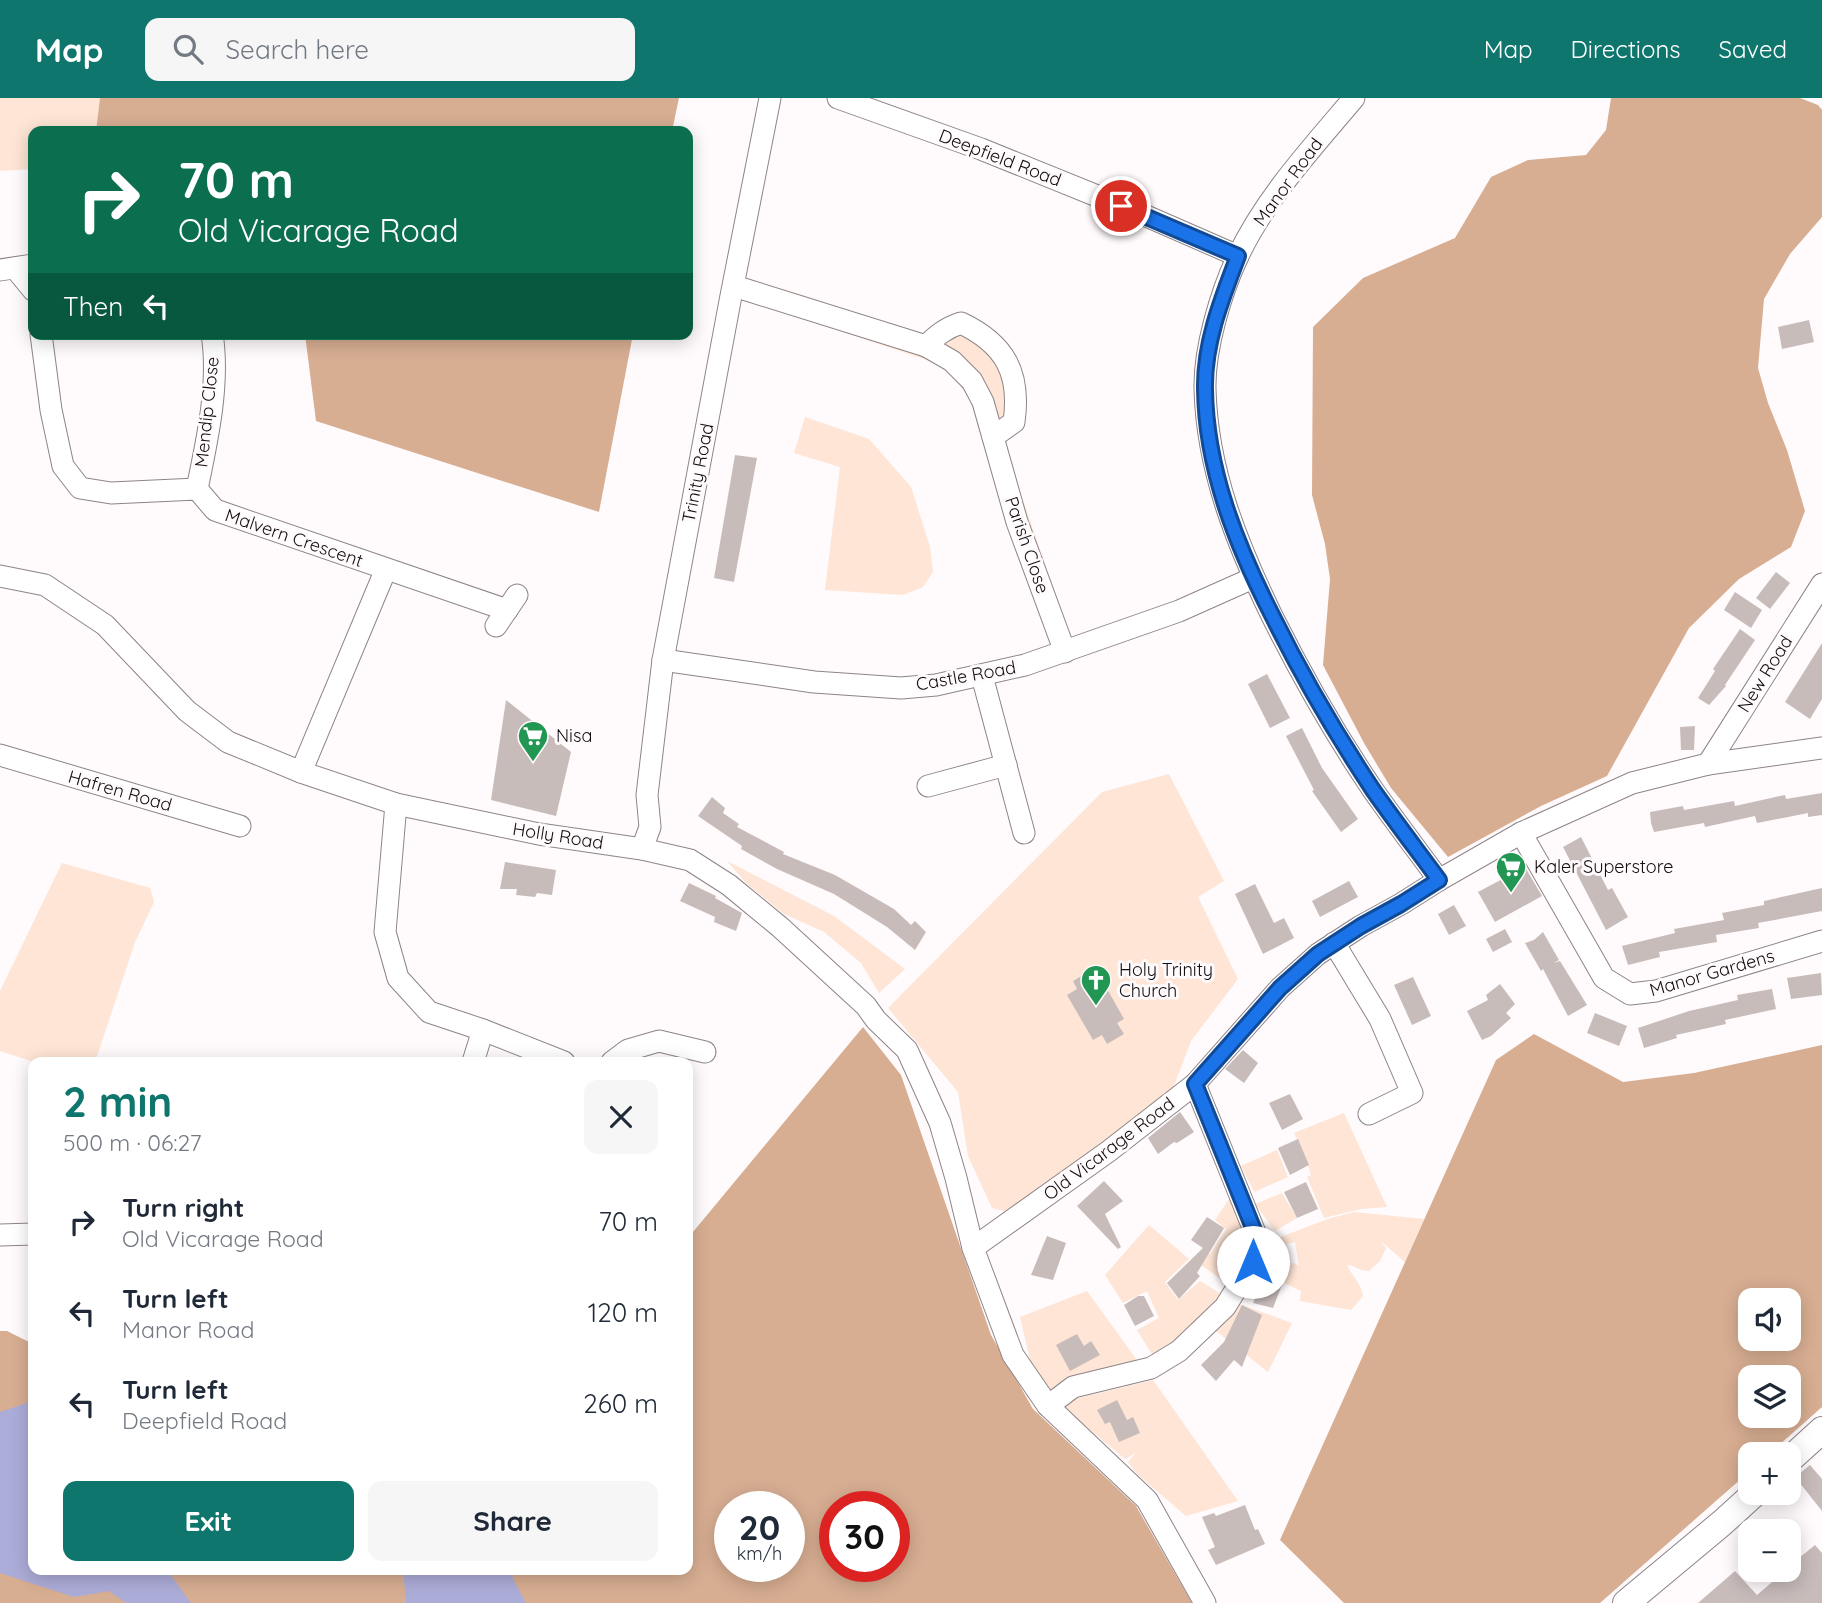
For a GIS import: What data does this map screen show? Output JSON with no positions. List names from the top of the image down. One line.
{"streets":{"street":["Deepfield Road","Manor Road","Mendip Close","Trinity Road","Malvern Crescent","Parish Close","New Road","Castle Road","Hafren Road","Holly Road","Manor Gardens","Old Vicarage Road"]},"crossings":[["Deepfield Road","Manor Road"],["Manor Road","Castle Road"],["Manor Road","Old Vicarage Road"],["Mendip Close","Malvern Crescent"],["Trinity Road","Parish Close"],["Trinity Road","Castle Road"],["Trinity Road","Holly Road"],["Malvern Crescent","Holly Road"],["Parish Close","Castle Road"],["New Road","Old Vicarage Road"],["Holly Road","Old Vicarage Road"],["Manor Gardens","Old Vicarage Road"]],"places":{"supermarket":["Nisa","Kaler Superstore"],"church":["Holy Trinity Church"]},"page":{"header":"Map","search":"Search here","nav":["Map","Directions","Saved"],"turn":["70 m","Old Vicarage Road"],"then":"Then","heading":["2 min","500 m · 06:27"],"list":[{"name":"Turn right","note":"Old Vicarage Road","value":"70 m"},{"name":"Turn left","note":"Manor Road","value":"120 m"},{"name":"Turn left","note":"Deepfield Road","value":"260 m"}],"map_buttons":["+","−"],"buttons":["Exit","Share"],"speed":"20 km/h","limit":"30"}}
